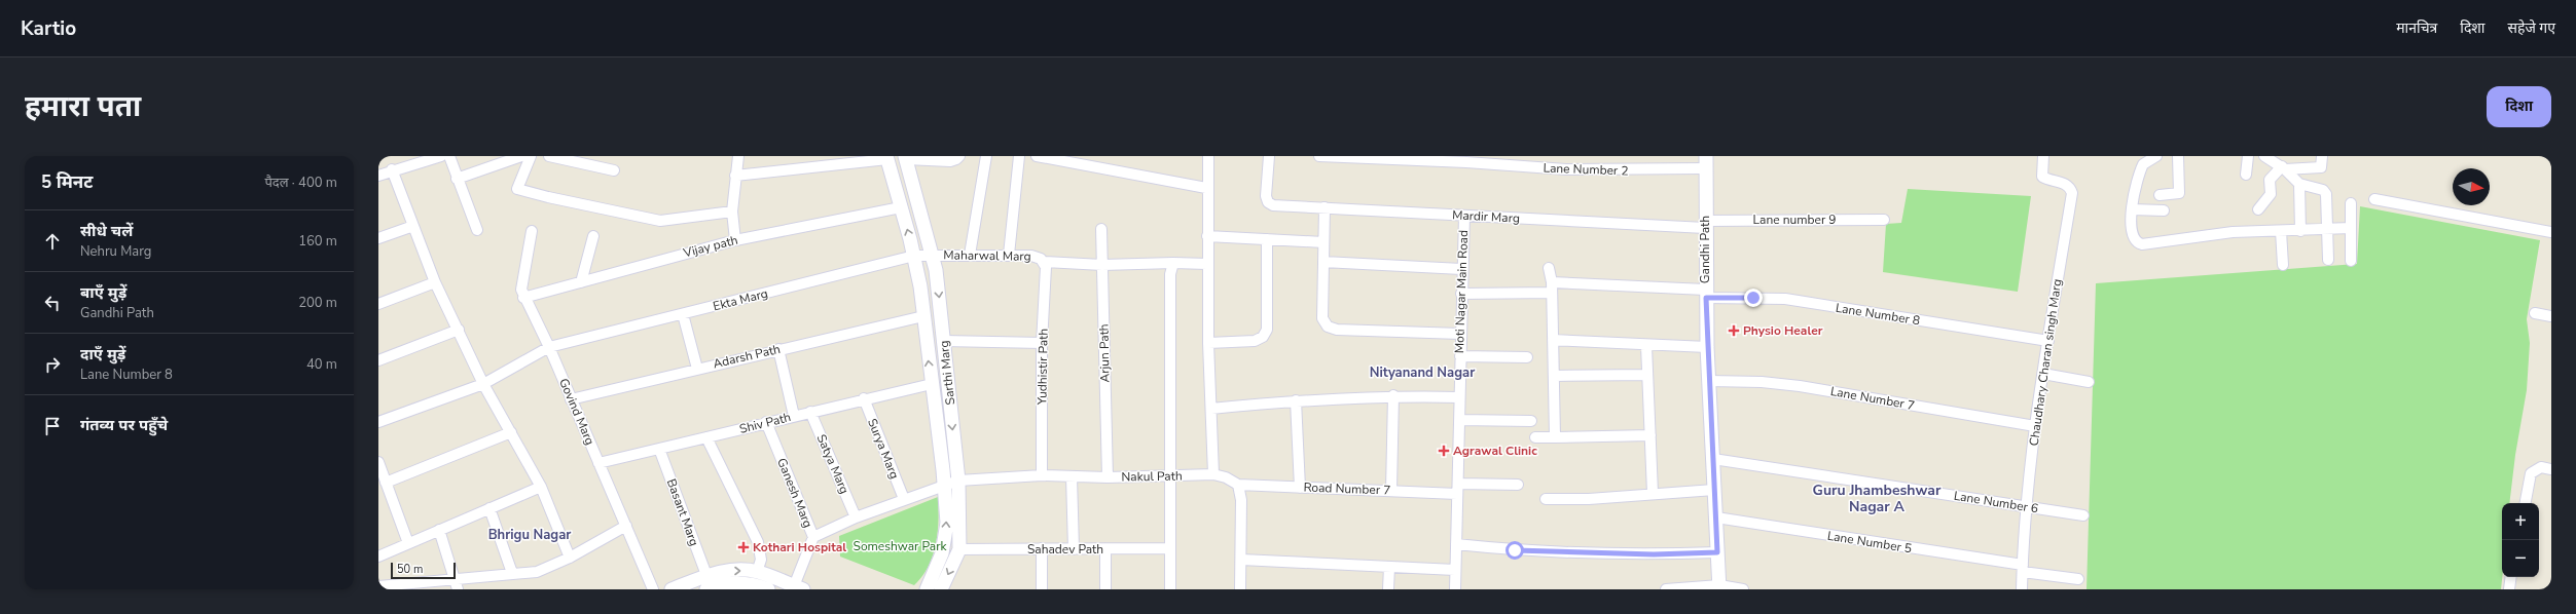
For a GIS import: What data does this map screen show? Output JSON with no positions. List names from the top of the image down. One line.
{"streets":{"street":["Lane Number 2","Mardir Marg","Lane number 9","Vijay path","Gandhi Path","Maharwal Marg","Moti Nagar Main Road","Ekta Marg","Lane Number 8","Arjun Path","Adarsh Path","Chaudhary Charan singh Marg","Yudhistir Path","Sarthi Marg","Lane Number 7","Govind Marg","Shiv Path","Surya Marg","Satya Marg","Nakul Path","Road Number 7","Ganesh Marg","Lane Number 6","Basant Marg","Lane Number 5","Sahadev Path"]},"crossings":[["Lane Number 2","Gandhi Path"],["Mardir Marg","Lane number 9"],["Mardir Marg","Gandhi Path"],["Mardir Marg","Moti Nagar Main Road"],["Lane number 9","Gandhi Path"],["Vijay path","Govind Marg"],["Gandhi Path","Lane Number 8"],["Gandhi Path","Lane Number 7"],["Gandhi Path","Lane Number 6"],["Gandhi Path","Lane Number 5"],["Maharwal Marg","Ekta Marg"],["Maharwal Marg","Arjun Path"],["Maharwal Marg","Yudhistir Path"],["Maharwal Marg","Sarthi Marg"],["Moti Nagar Main Road","Lane Number 8"],["Moti Nagar Main Road","Road Number 7"],["Ekta Marg","Sarthi Marg"],["Ekta Marg","Govind Marg"],["Lane Number 8","Chaudhary Charan singh Marg"],["Arjun Path","Nakul Path"],["Adarsh Path","Govind Marg"],["Chaudhary Charan singh Marg","Lane Number 7"],["Chaudhary Charan singh Marg","Lane Number 6"],["Chaudhary Charan singh Marg","Lane Number 5"],["Yudhistir Path","Nakul Path"],["Sarthi Marg","Nakul Path"],["Sarthi Marg","Sahadev Path"],["Govind Marg","Shiv Path"],["Shiv Path","Surya Marg"],["Shiv Path","Satya Marg"],["Shiv Path","Ganesh Marg"],["Shiv Path","Basant Marg"],["Surya Marg","Nakul Path"],["Satya Marg","Nakul Path"],["Nakul Path","Road Number 7"],["Nakul Path","Ganesh Marg"]],"districts":["Nityanand Nagar","Guru Jhambeshwar Nagar A","Bhrigu Nagar"],"parks":["Someshwar Park"],"places":{"health":["Physio Healer","Agrawal Clinic","Kothari Hospital"]},"scale_bar":"50 m","north":"right","page":{"header":"Kartio","nav":["मानचित्र","दिशा","सहेजे गए"],"buttons":"दिशा","title":"हमारा पता","heading":["5 मिनट","पैदल · 400 m"],"list":[["सीधे चलें","Nehru Marg","160 m"],["बाएँ मुड़ें","Gandhi Path","200 m"],["दाएँ मुड़ें","Lane Number 8","40 m"],"गंतव्य पर पहुँचे"],"map_buttons":["+","−"],"scale":"50 m"}}
